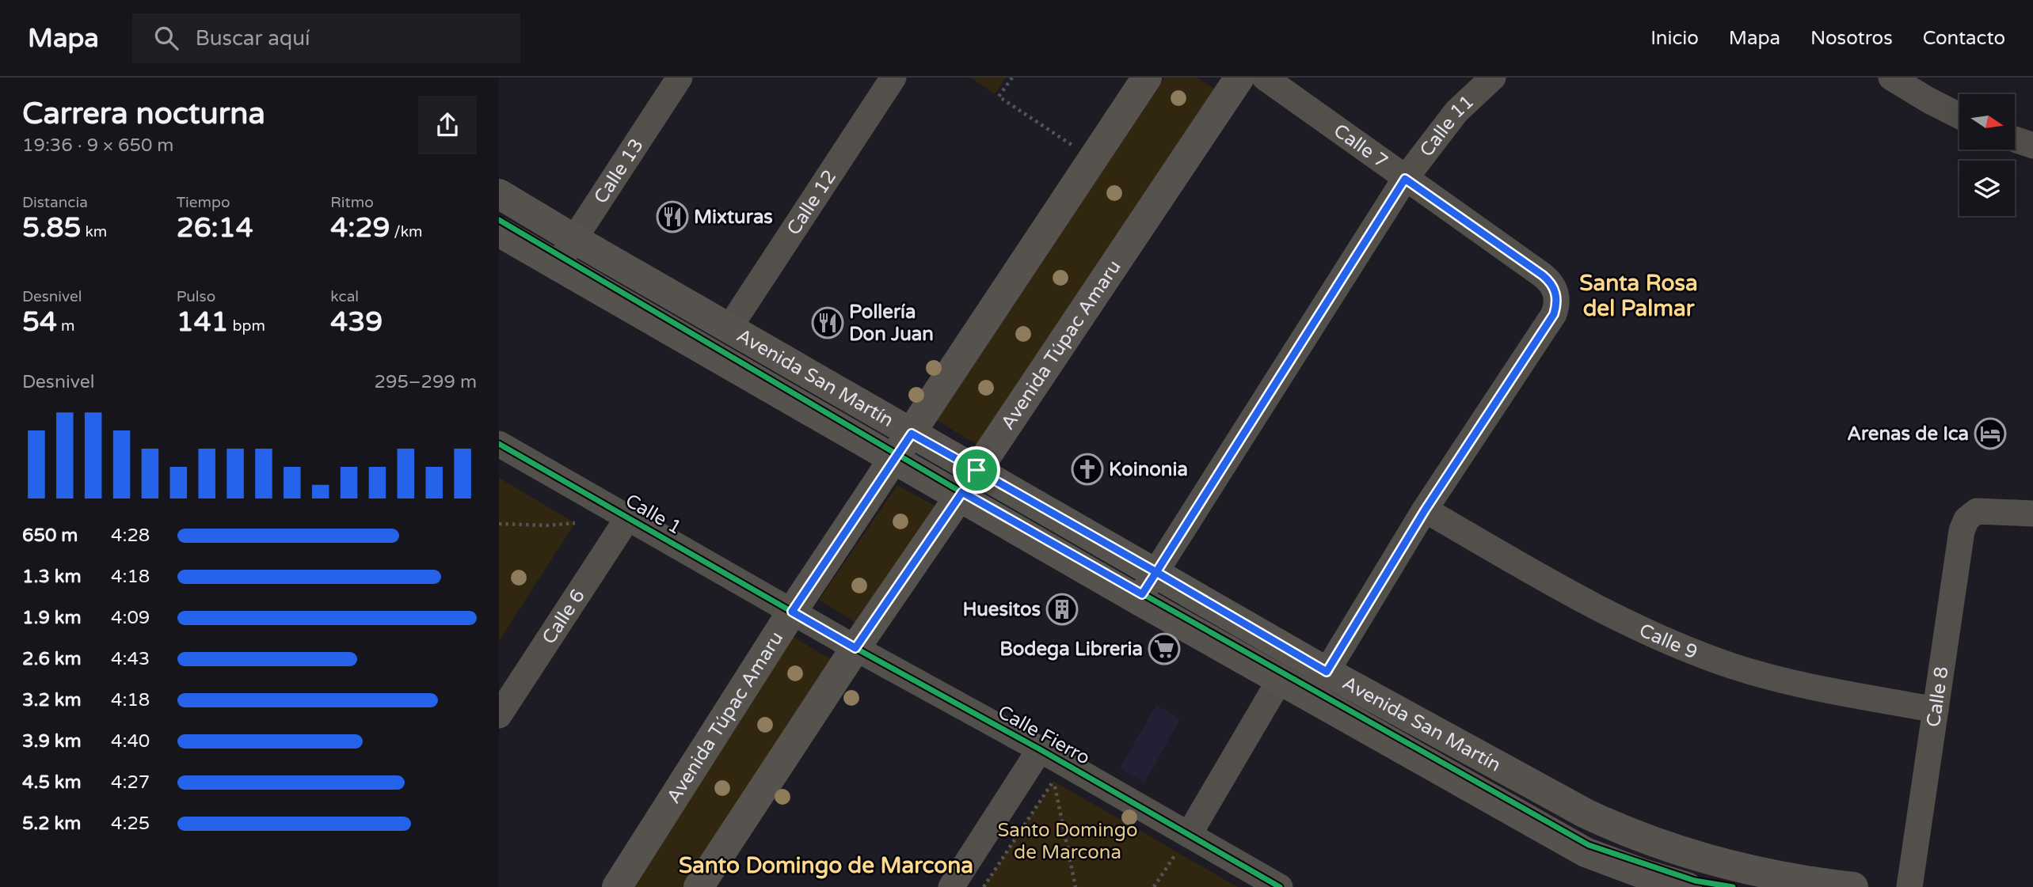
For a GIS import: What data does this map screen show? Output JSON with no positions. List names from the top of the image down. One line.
{"streets":{"main road":["Avenida Túpac Amaru","Avenida San Martín"],"street":["Calle 11","Calle 7","Calle 13","Calle 12","Calle 1","Calle 6","Calle 9","Calle 8","Calle Fierro"]},"crossings":[["Calle 11","Calle 7"],["Calle 11","Avenida San Martín"],["Calle 7","Calle 9"],["Calle 13","Avenida San Martín"],["Calle 12","Avenida San Martín"],["Avenida Túpac Amaru","Avenida San Martín"],["Avenida Túpac Amaru","Calle 1"],["Avenida Túpac Amaru","Calle Fierro"],["Calle 1","Calle 6"],["Calle 1","Calle Fierro"],["Calle 9","Calle 8"]],"districts":["Santa Rosa del Palmar","Santo Domingo de Marcona"],"parks":["Santo Domingo de Marcona"],"places":{"restaurant":["Mixturas","Pollería Don Juan"],"hotel":["Arenas de Ica"],"church":["Koinonia"],"building":["Huesitos"],"supermarket":["Bodega Libreria"]},"north":"right","page":{"header":"Mapa","search":"Buscar aquí","nav":["Inicio","Mapa","Nosotros","Contacto"],"heading":["Carrera nocturna","19:36 · 9 × 650 m"],"stats":[["Distancia","5.85 km"],["Tiempo","26:14"],["Ritmo","4:29 /km"],["Desnivel","54 m"],["Pulso","141 bpm"],["kcal","439"]],"chart":["Desnivel","295–299 m"],"list":[{"name":"650 m","note":"4:28"},{"name":"1.3 km","note":"4:18"},{"name":"1.9 km","note":"4:09"},{"name":"2.6 km","note":"4:43"},{"name":"3.2 km","note":"4:18"},{"name":"3.9 km","note":"4:40"},{"name":"4.5 km","note":"4:27"},{"name":"5.2 km","note":"4:25"}]}}
